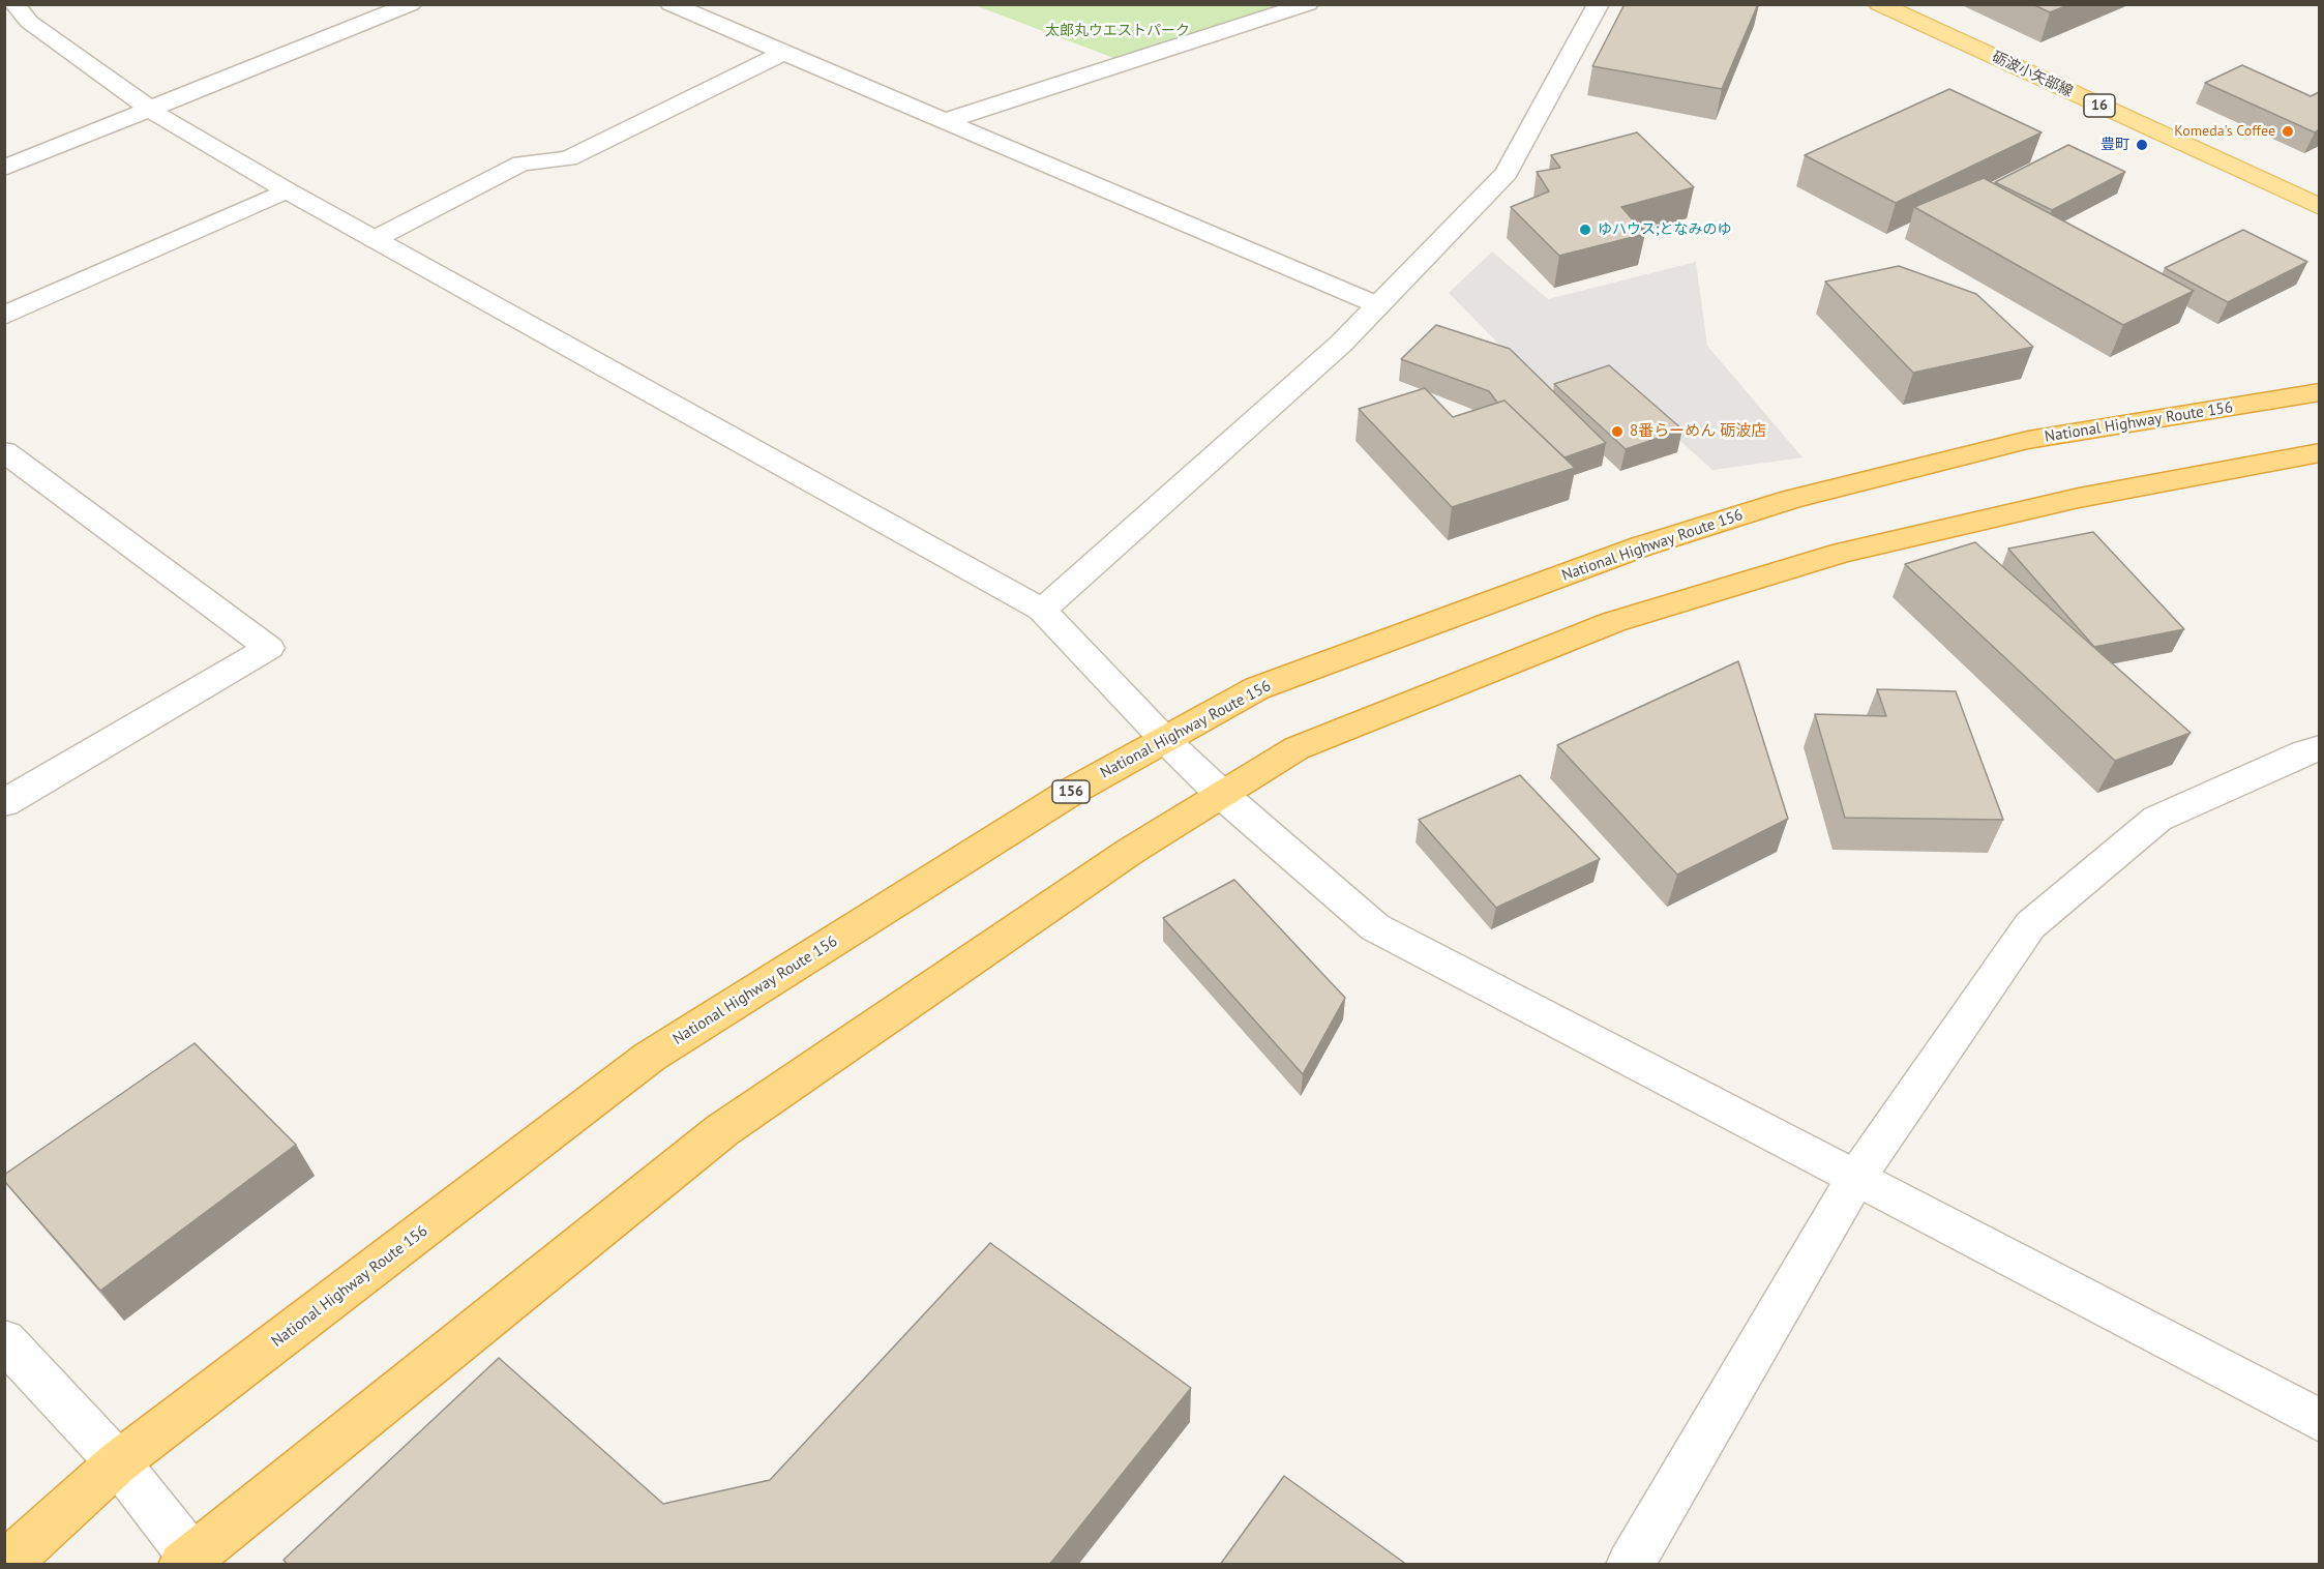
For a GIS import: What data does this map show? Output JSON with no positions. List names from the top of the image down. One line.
{"streets":{"highway":["National Highway Route 156","156"],"main road":["砺波小矢部線","16"]},"parks":["太郎丸ウエストパーク"],"places":["Komeda's Coffee","豊町","ゆハウス;となみのゆ","8番らーめん 砺波店"]}
